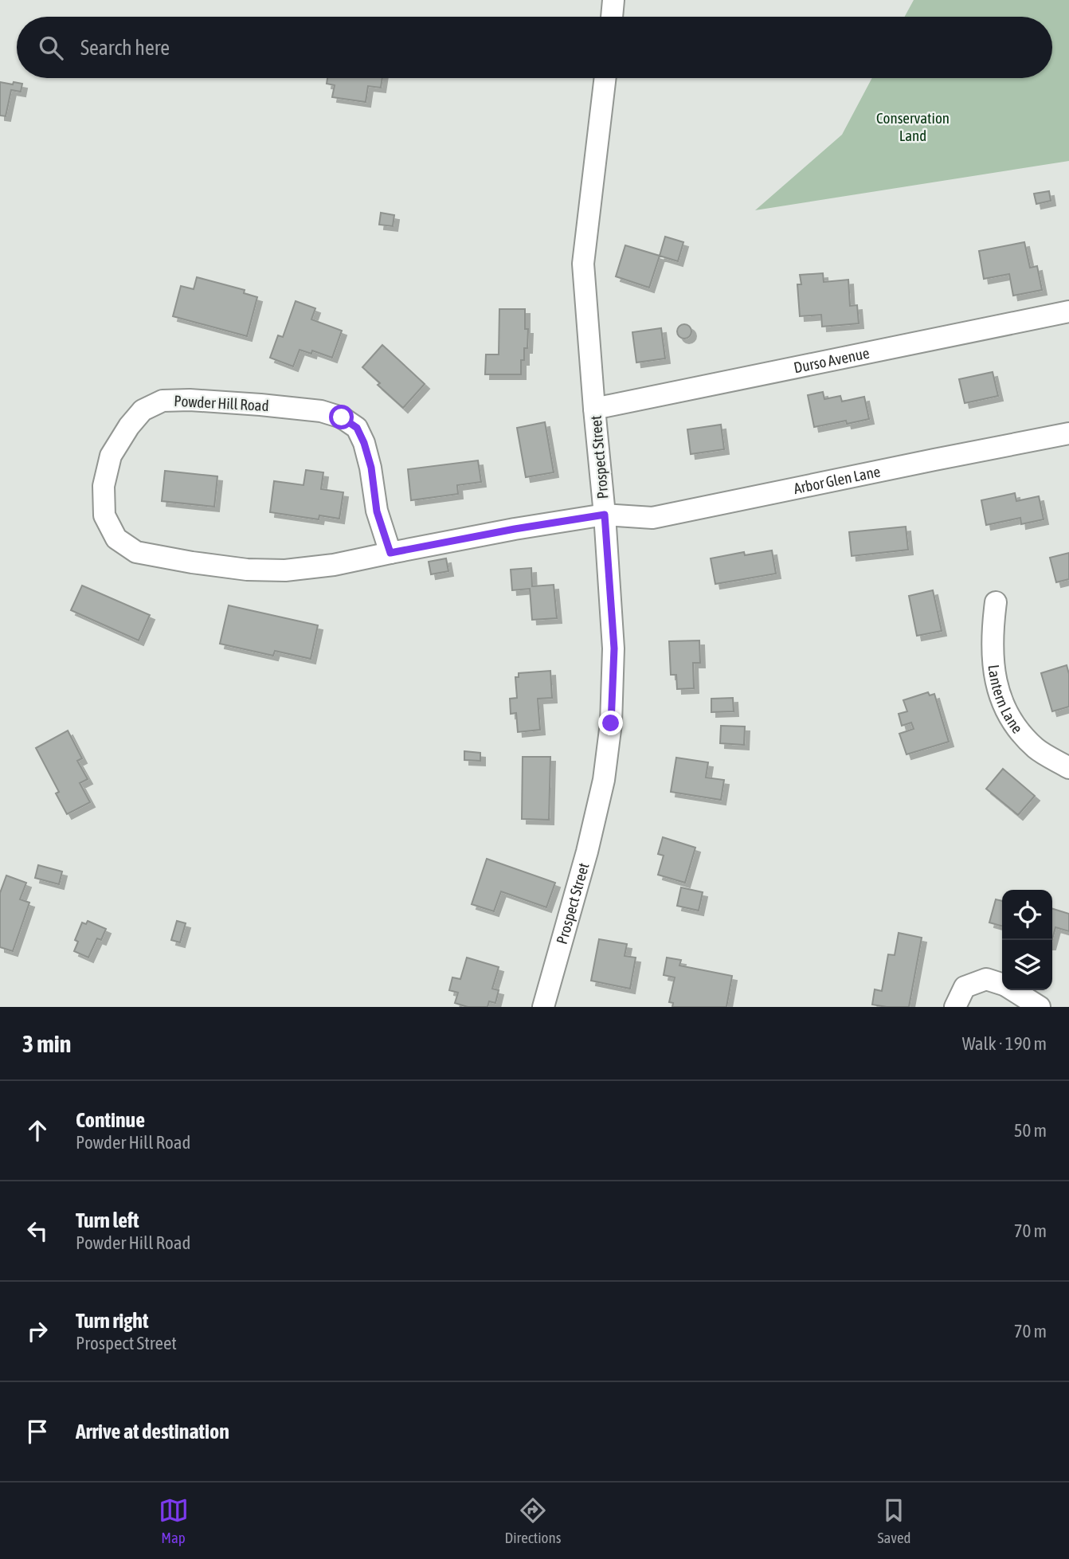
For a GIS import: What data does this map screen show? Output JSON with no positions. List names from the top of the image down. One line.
{"streets":{"street":["Durso Avenue","Powder Hill Road","Prospect Street","Arbor Glen Lane","Lantern Lane"]},"crossings":[["Durso Avenue","Prospect Street"],["Powder Hill Road","Prospect Street"],["Powder Hill Road","Arbor Glen Lane"],["Prospect Street","Arbor Glen Lane"]],"parks":["Conservation Land"],"page":{"search":"Search here","heading":["3 min","Walk · 190 m"],"list":[["Continue","Powder Hill Road","50 m"],["Turn left","Powder Hill Road","70 m"],["Turn right","Prospect Street","70 m"],"Arrive at destination"],"nav":["Map","Directions","Saved"]}}
